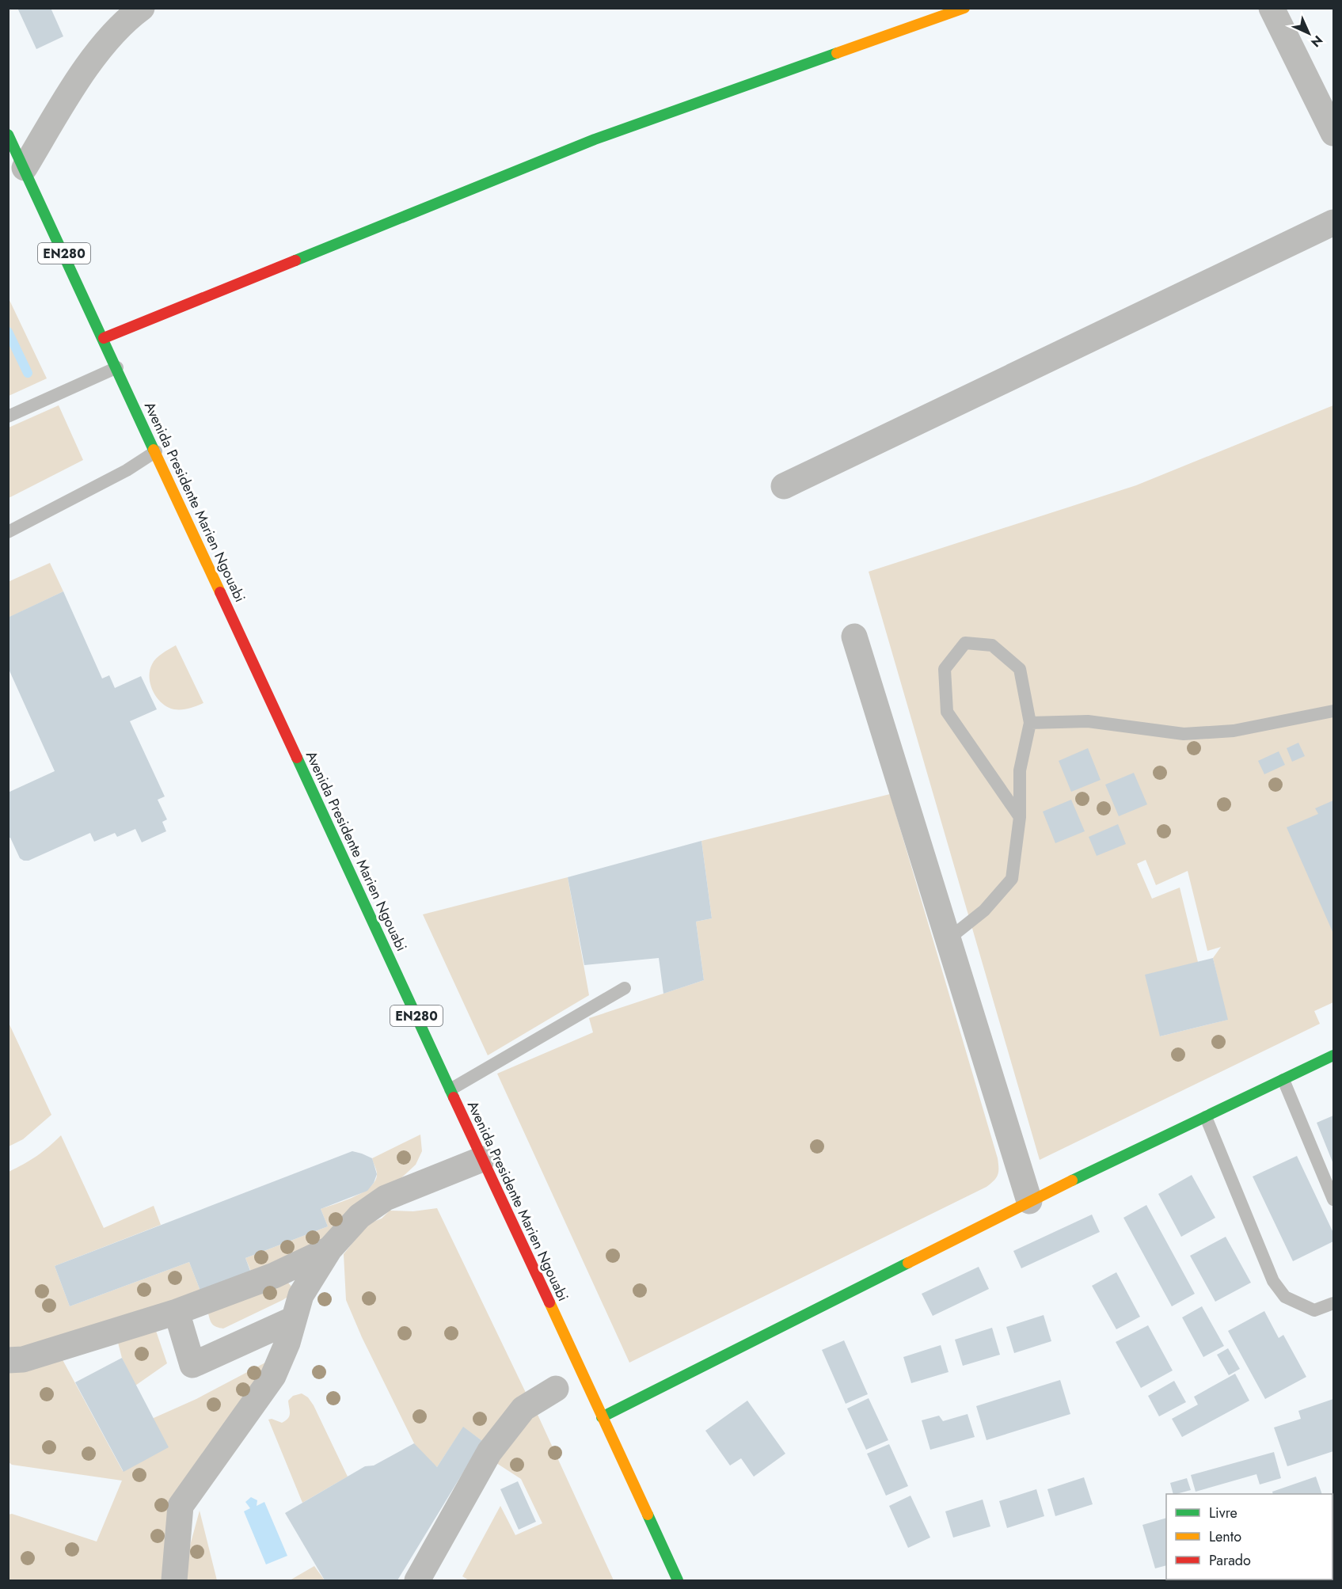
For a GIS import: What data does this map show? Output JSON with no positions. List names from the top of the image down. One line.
{"streets":{"street":["EN280","Avenida Presidente Marien Ngouabi"]},"legend":["Livre","Lento","Parado"],"north":"bottom right"}
